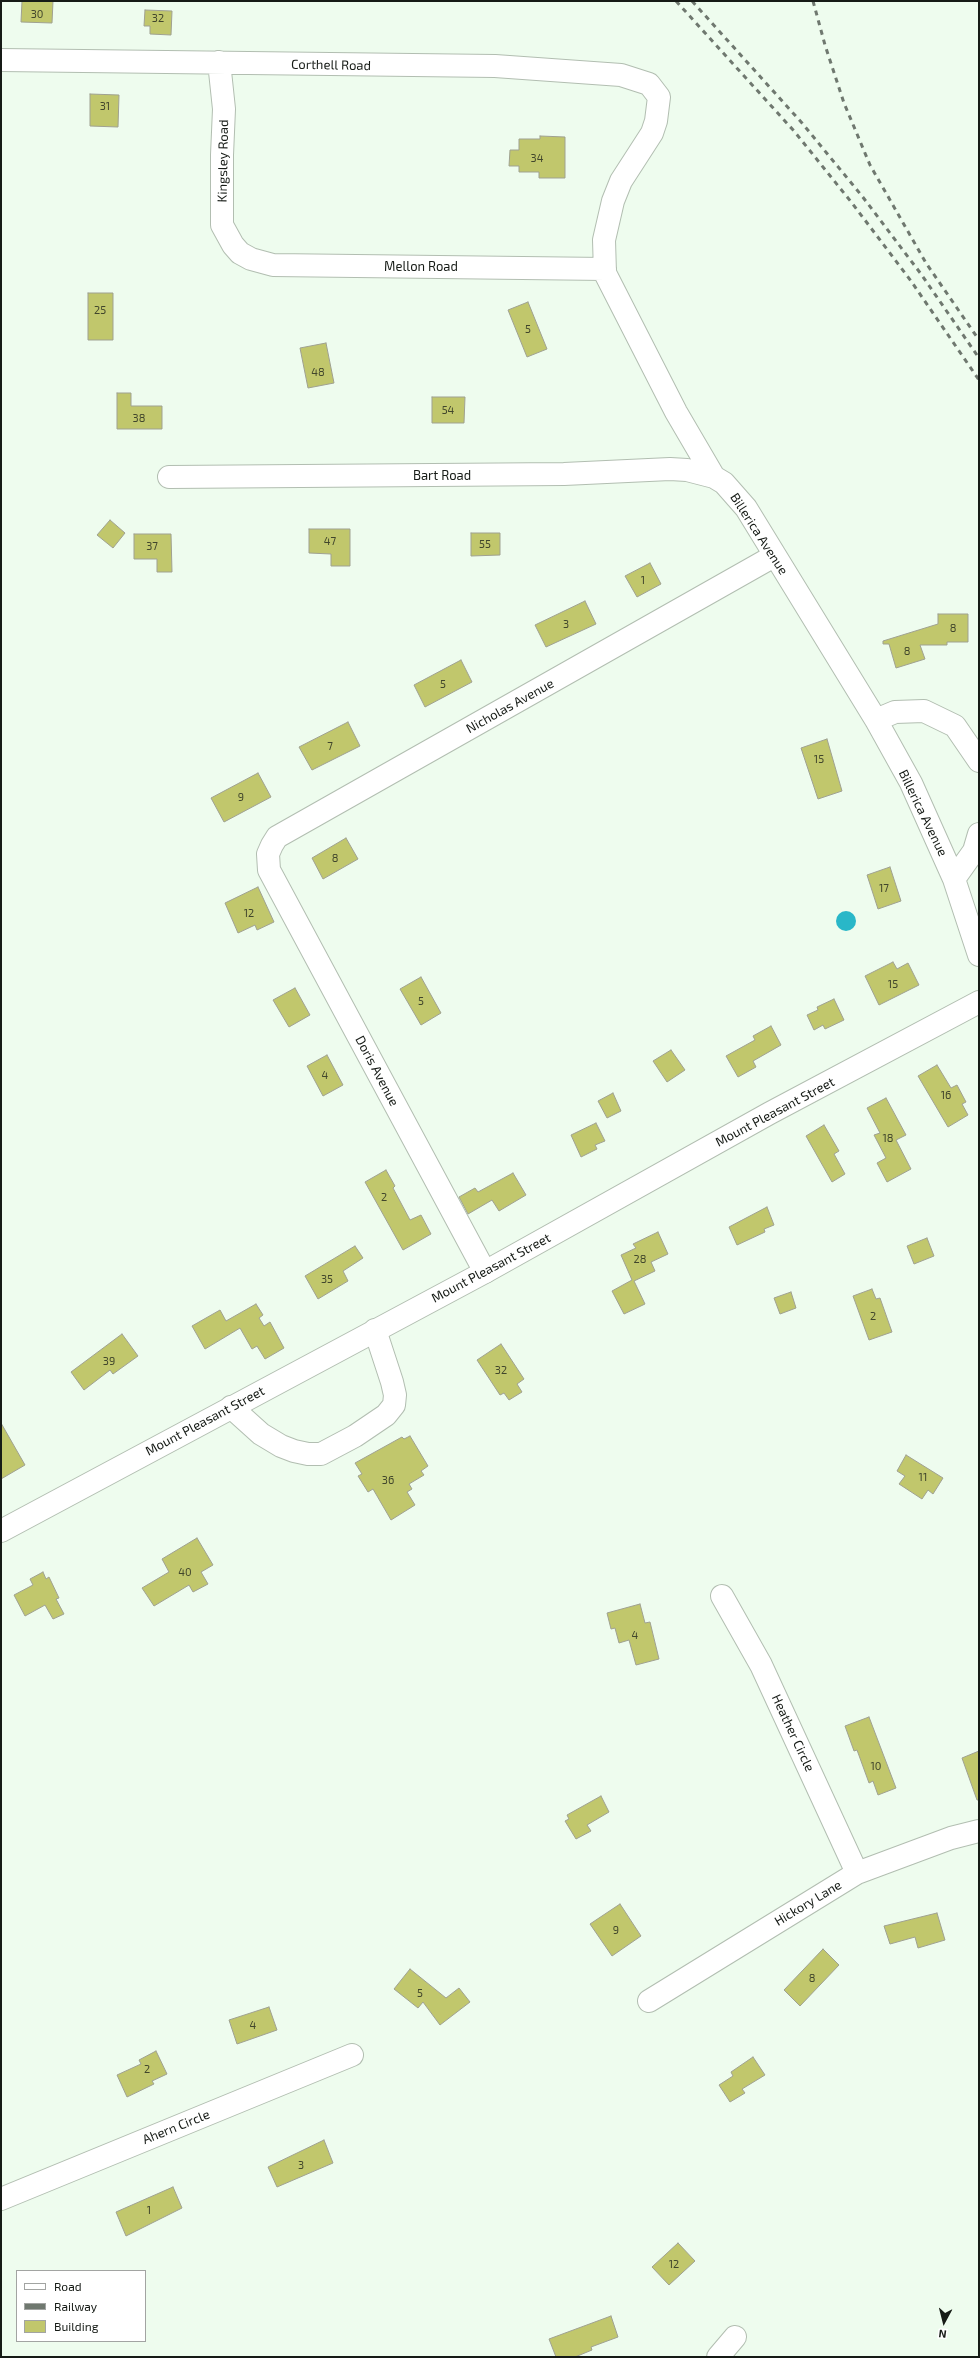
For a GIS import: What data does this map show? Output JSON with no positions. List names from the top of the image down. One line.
{"streets":{"street":["Corthell Road","Kingsley Road","Mellon Road","Bart Road","Billerica Avenue","Nicholas Avenue","Doris Avenue","Mount Pleasant Street","Heather Circle","Hickory Lane","Ahern Circle"]},"crossings":[["Corthell Road","Kingsley Road"],["Corthell Road","Billerica Avenue"],["Kingsley Road","Mellon Road"],["Mellon Road","Billerica Avenue"],["Bart Road","Billerica Avenue"],["Billerica Avenue","Nicholas Avenue"],["Nicholas Avenue","Doris Avenue"],["Doris Avenue","Mount Pleasant Street"],["Heather Circle","Hickory Lane"]],"house_numbers":["30","32","31","34","25","5","48","54","38","47","55","37","1","3","8","8","5","7","15","9","8","17","12","15","5","4","16","18","2","28","35","2","39","32","11","36","40","4","10","9","8","5","4","2","3","1","12"],"legend":["Road","Railway","Building"],"north":"bottom"}
